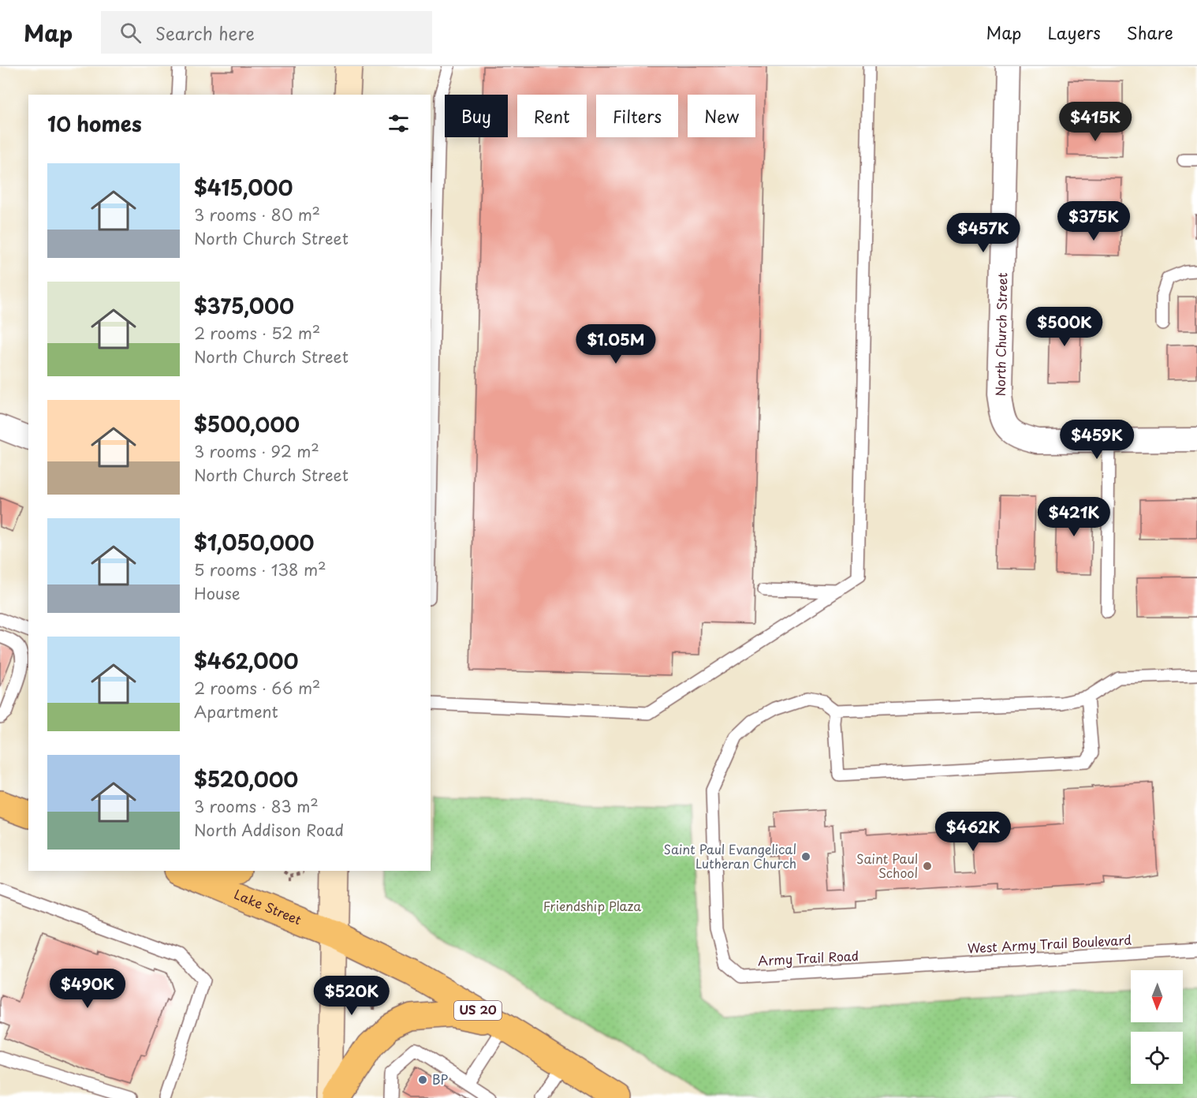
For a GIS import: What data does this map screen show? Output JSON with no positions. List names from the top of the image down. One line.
{"streets":{"main road":["Lake Street","US 20"],"street":["North Church Street"],"lane":["West Army Trail Boulevard","Army Trail Road"]},"crossings":[["Lake Street","US 20"],["West Army Trail Boulevard","Army Trail Road"]],"parks":["Friendship Plaza"],"places":["Saint Paul Evangelical Lutheran Church","Saint Paul School","BP"],"north":"bottom","page":{"header":"Map","search":"Search here","nav":["Map","Layers","Share"],"chip":["Buy","Rent","Filters","New"],"heading":"10 homes","price":["$415K","$375K","$457K","$500K","$1.05M","$459K","$421K","$462K","$490K","$520K"],"list":[{"name":"$415,000","note":"3 rooms · 80 m² · North Church Street"},{"name":"$375,000","note":"2 rooms · 52 m² · North Church Street"},{"name":"$500,000","note":"3 rooms · 92 m² · North Church Street"},{"name":"$1,050,000","note":"5 rooms · 138 m² · House"},{"name":"$462,000","note":"2 rooms · 66 m² · Apartment"},{"name":"$520,000","note":"3 rooms · 83 m² · North Addison Road"}]}}
